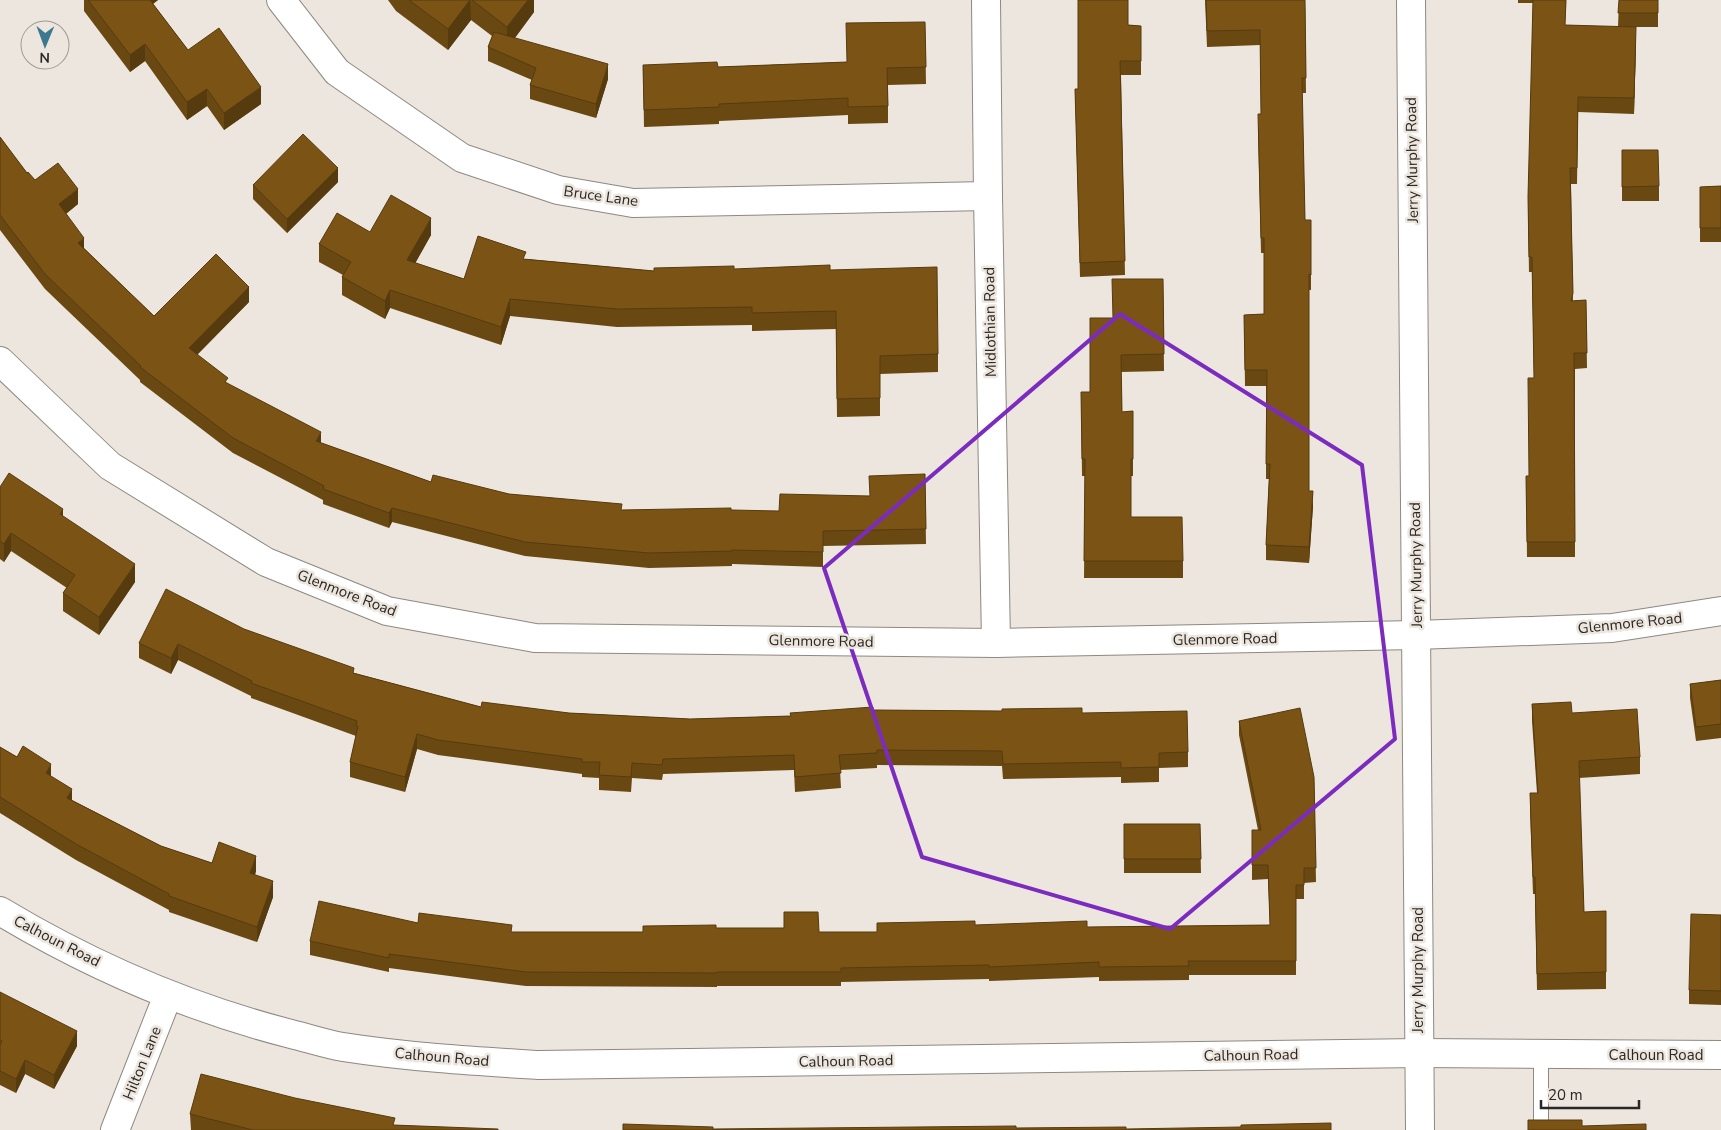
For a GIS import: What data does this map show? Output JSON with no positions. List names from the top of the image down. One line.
{"streets":{"street":["Jerry Murphy Road","Bruce Lane","Midlothian Road","Glenmore Road","Calhoun Road","Hilton Lane"]},"crossings":[["Jerry Murphy Road","Glenmore Road"],["Jerry Murphy Road","Calhoun Road"],["Bruce Lane","Midlothian Road"],["Midlothian Road","Glenmore Road"],["Calhoun Road","Hilton Lane"]],"scale_bar":"20 m","north":"bottom"}
